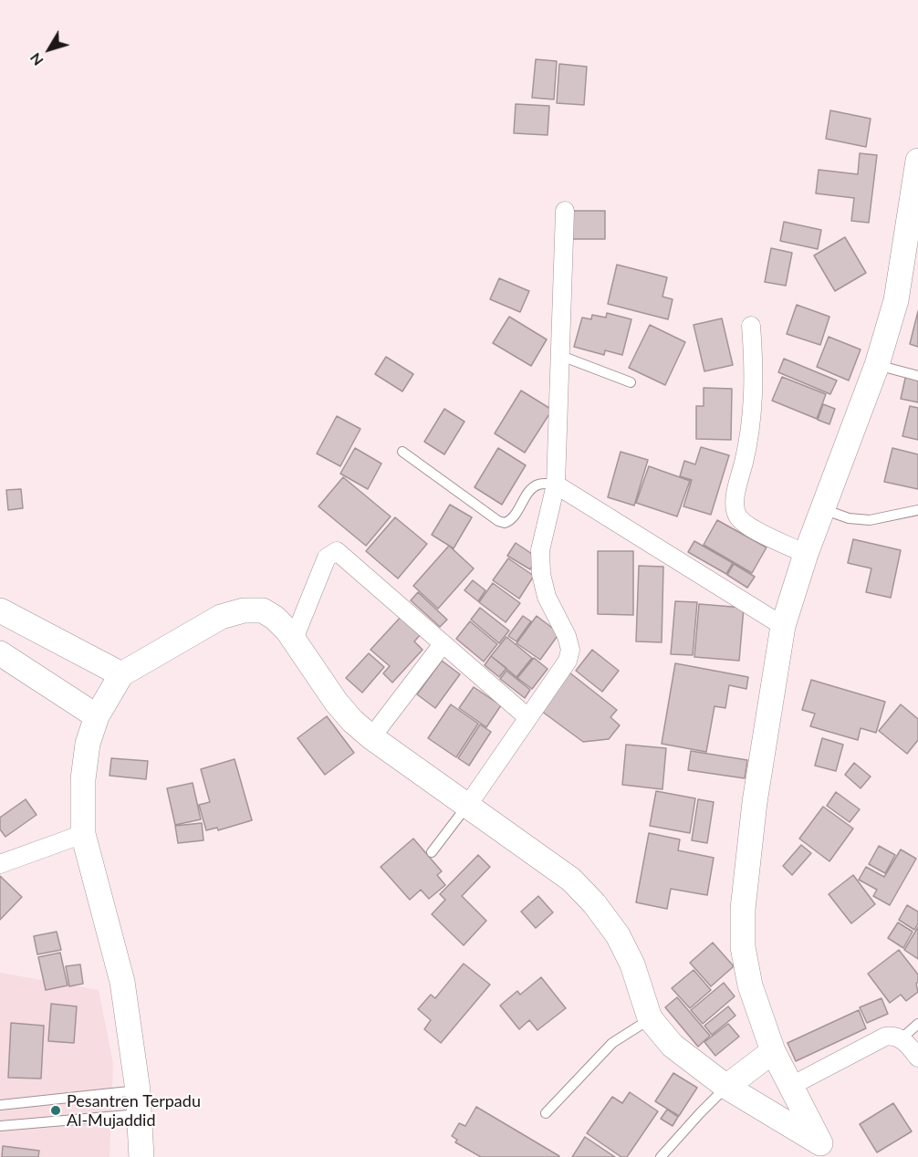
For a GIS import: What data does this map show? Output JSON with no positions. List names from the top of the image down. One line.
{"places":["Pesantren Terpadu Al-Mujaddid"],"north":"bottom left"}
